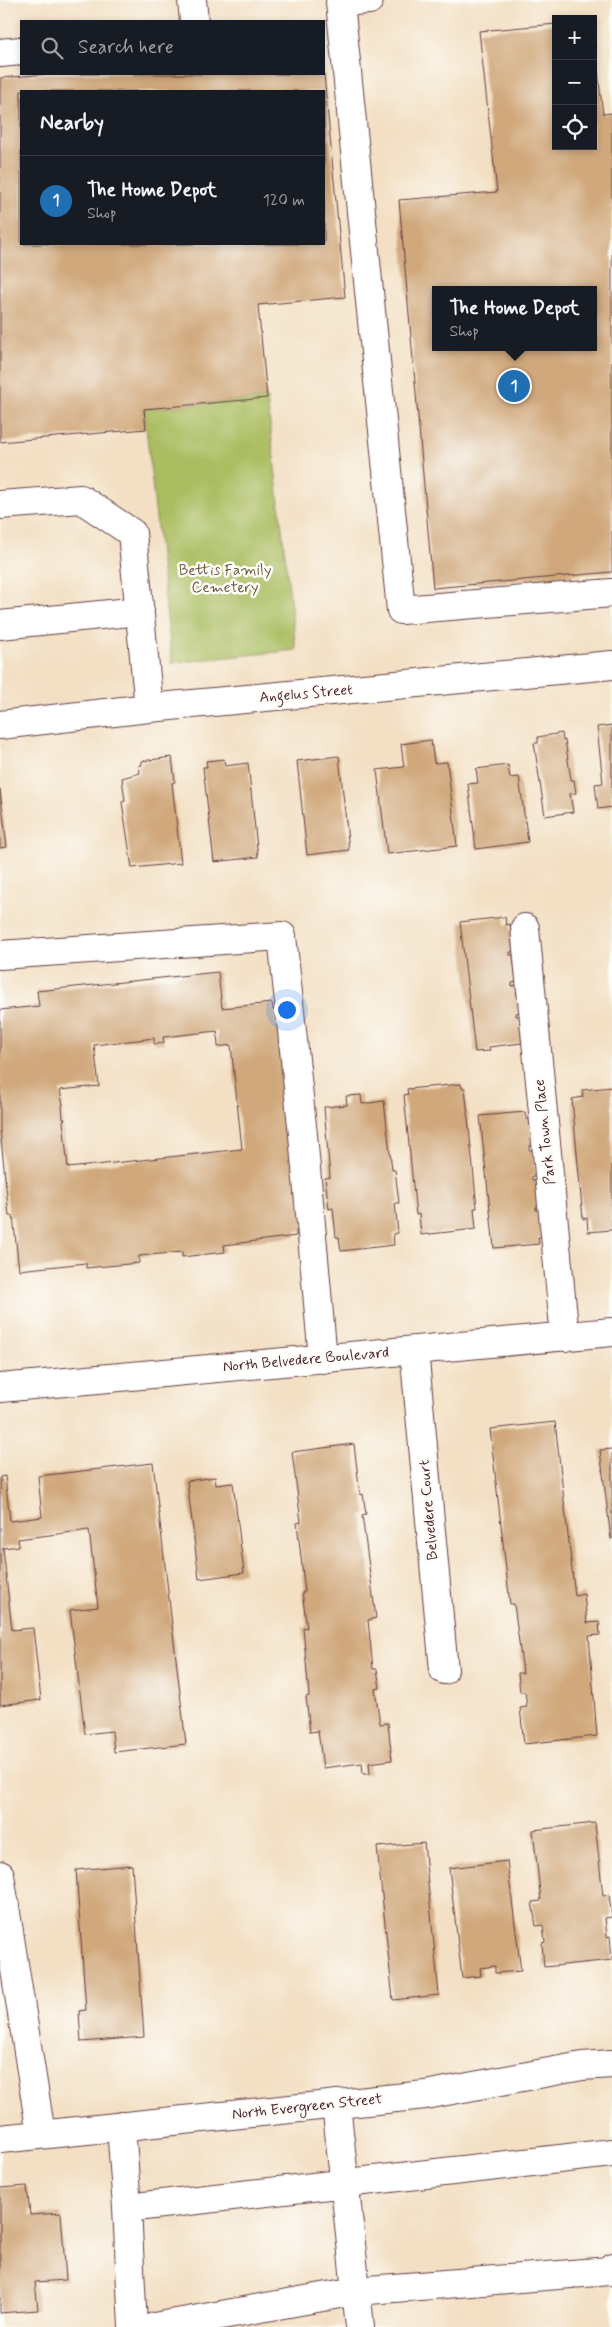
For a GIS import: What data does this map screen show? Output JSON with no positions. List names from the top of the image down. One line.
{"streets":{"street":["Angelus Street","Park Town Place","North Belvedere Boulevard","Belvedere Court","North Evergreen Street"]},"crossings":[["Park Town Place","North Belvedere Boulevard"],["North Belvedere Boulevard","Belvedere Court"]],"parks":["Bettis Family Cemetery"],"page":{"map_buttons":["+","−"],"search":"Search here","heading":"Nearby","list":[{"mark":"1","name":"The Home Depot","note":"Shop","value":"120 m"}],"popup":["The Home Depot","Shop"],"pins":"1"}}
